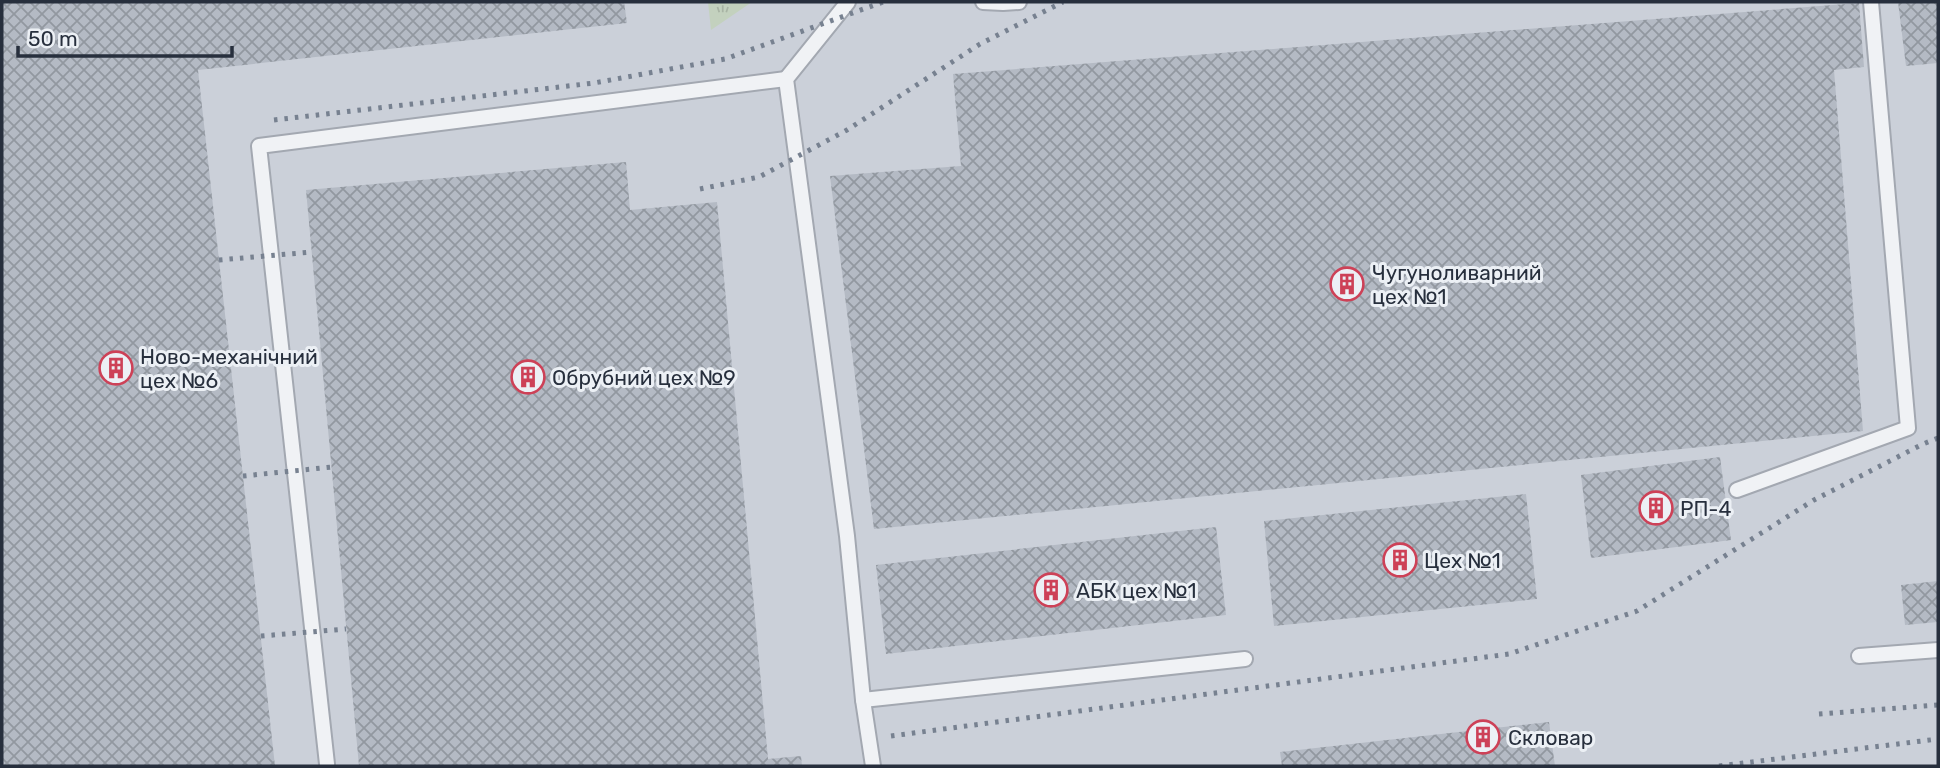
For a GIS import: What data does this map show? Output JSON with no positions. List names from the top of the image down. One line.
{"places":{"building":["Чугуноливарний цех №1","Ново-механічний цех №6","Обрубний цех №9","РП-4","Цех №1","АБК цех №1","Скловар"]},"scale_bar":"50 m"}
